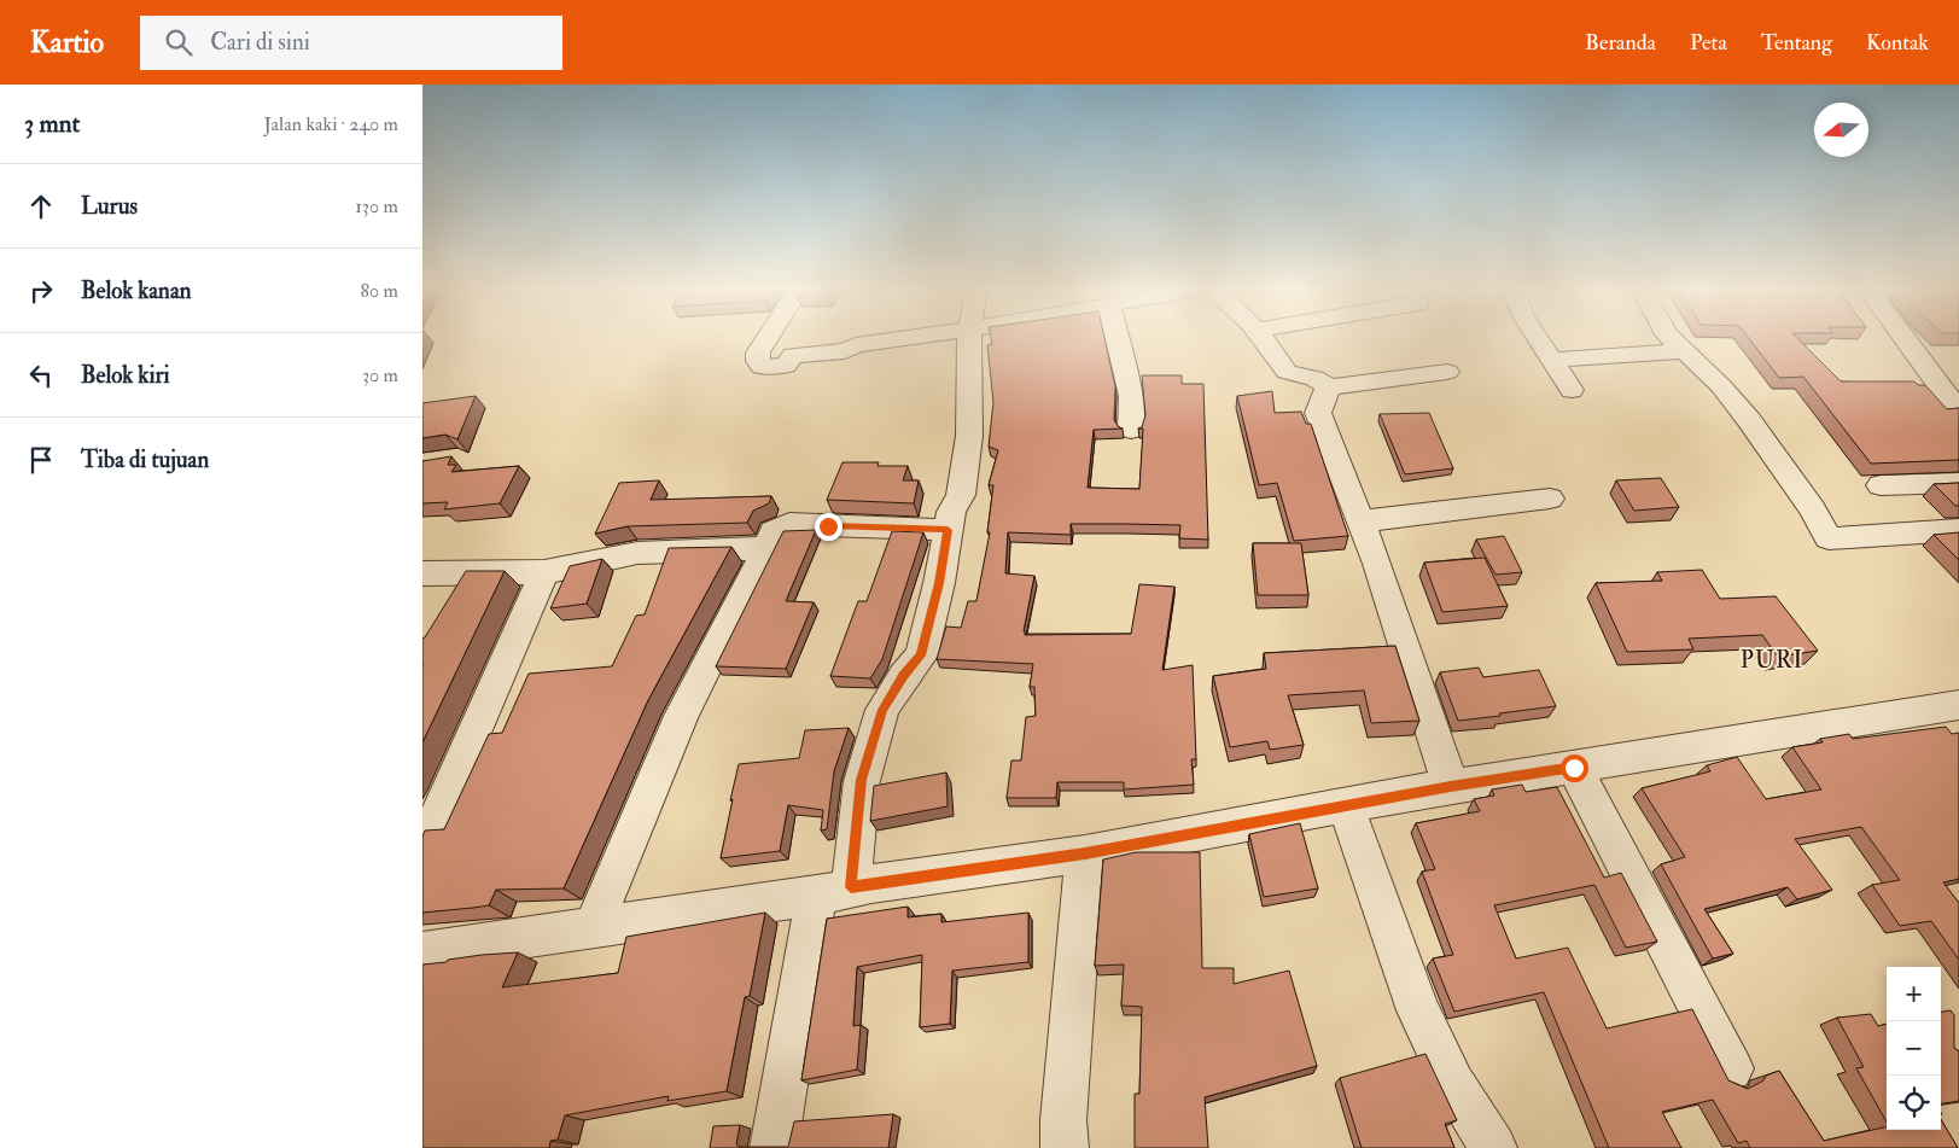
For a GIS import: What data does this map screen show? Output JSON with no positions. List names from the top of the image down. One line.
{"districts":["PURI"],"north":"left","page":{"header":"Kartio","search":"Cari di sini","nav":["Beranda","Peta","Tentang","Kontak"],"heading":["3 mnt","Jalan kaki · 240 m"],"list":[["Lurus","130 m"],["Belok kanan","80 m"],["Belok kiri","30 m"],"Tiba di tujuan"],"map_buttons":["+","−"]}}
